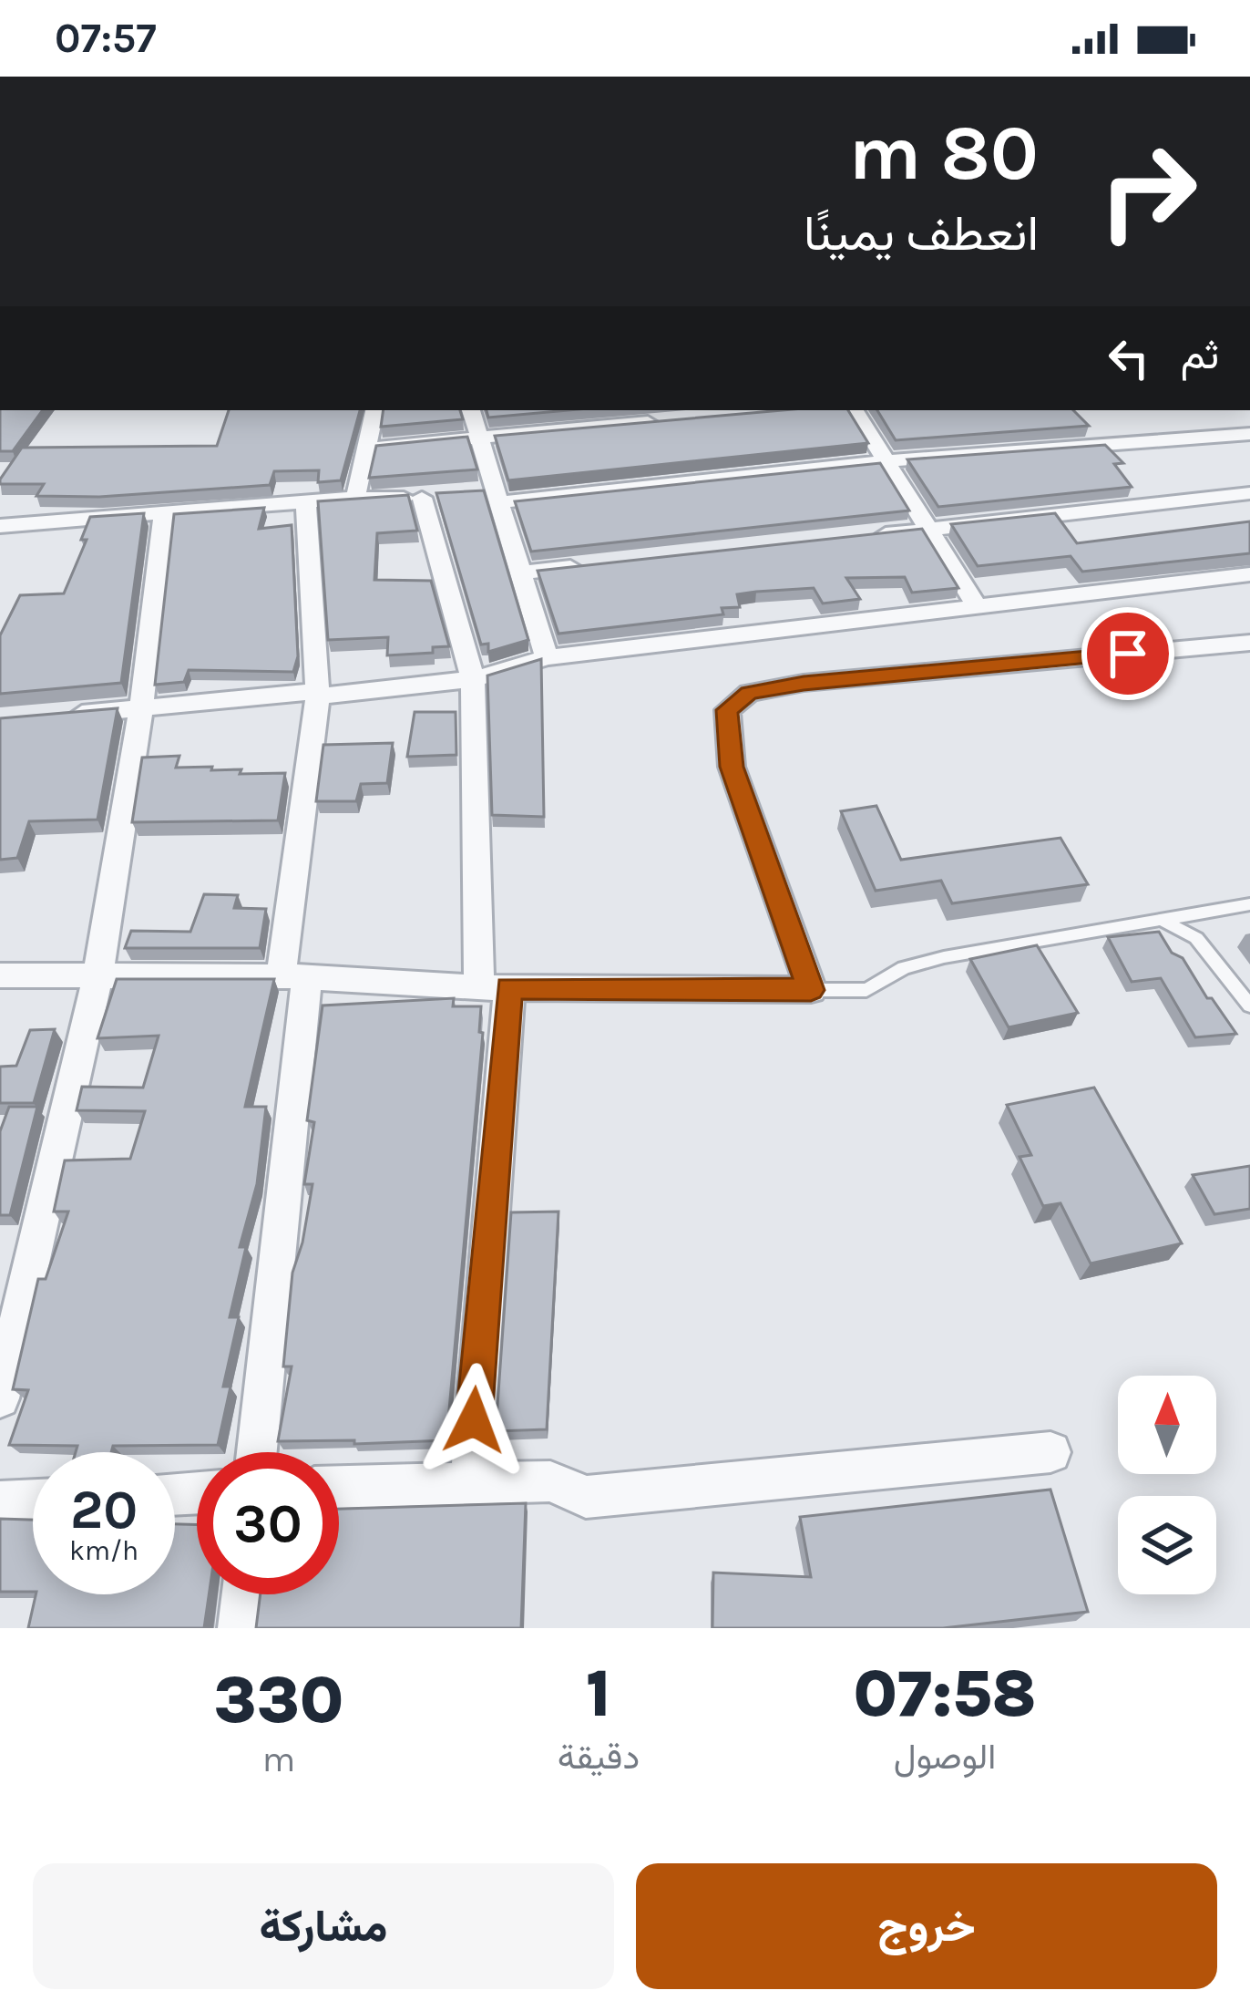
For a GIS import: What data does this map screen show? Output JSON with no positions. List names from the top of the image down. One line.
{"north":"top","page":{"status":"07:57","turn":["80 m","انعطف يمينًا"],"then":"ثم","speed":"20 km/h","limit":"30","eta":["07:58","الوصول","1","دقيقة","330","m"],"buttons":["خروج","مشاركة"]}}
